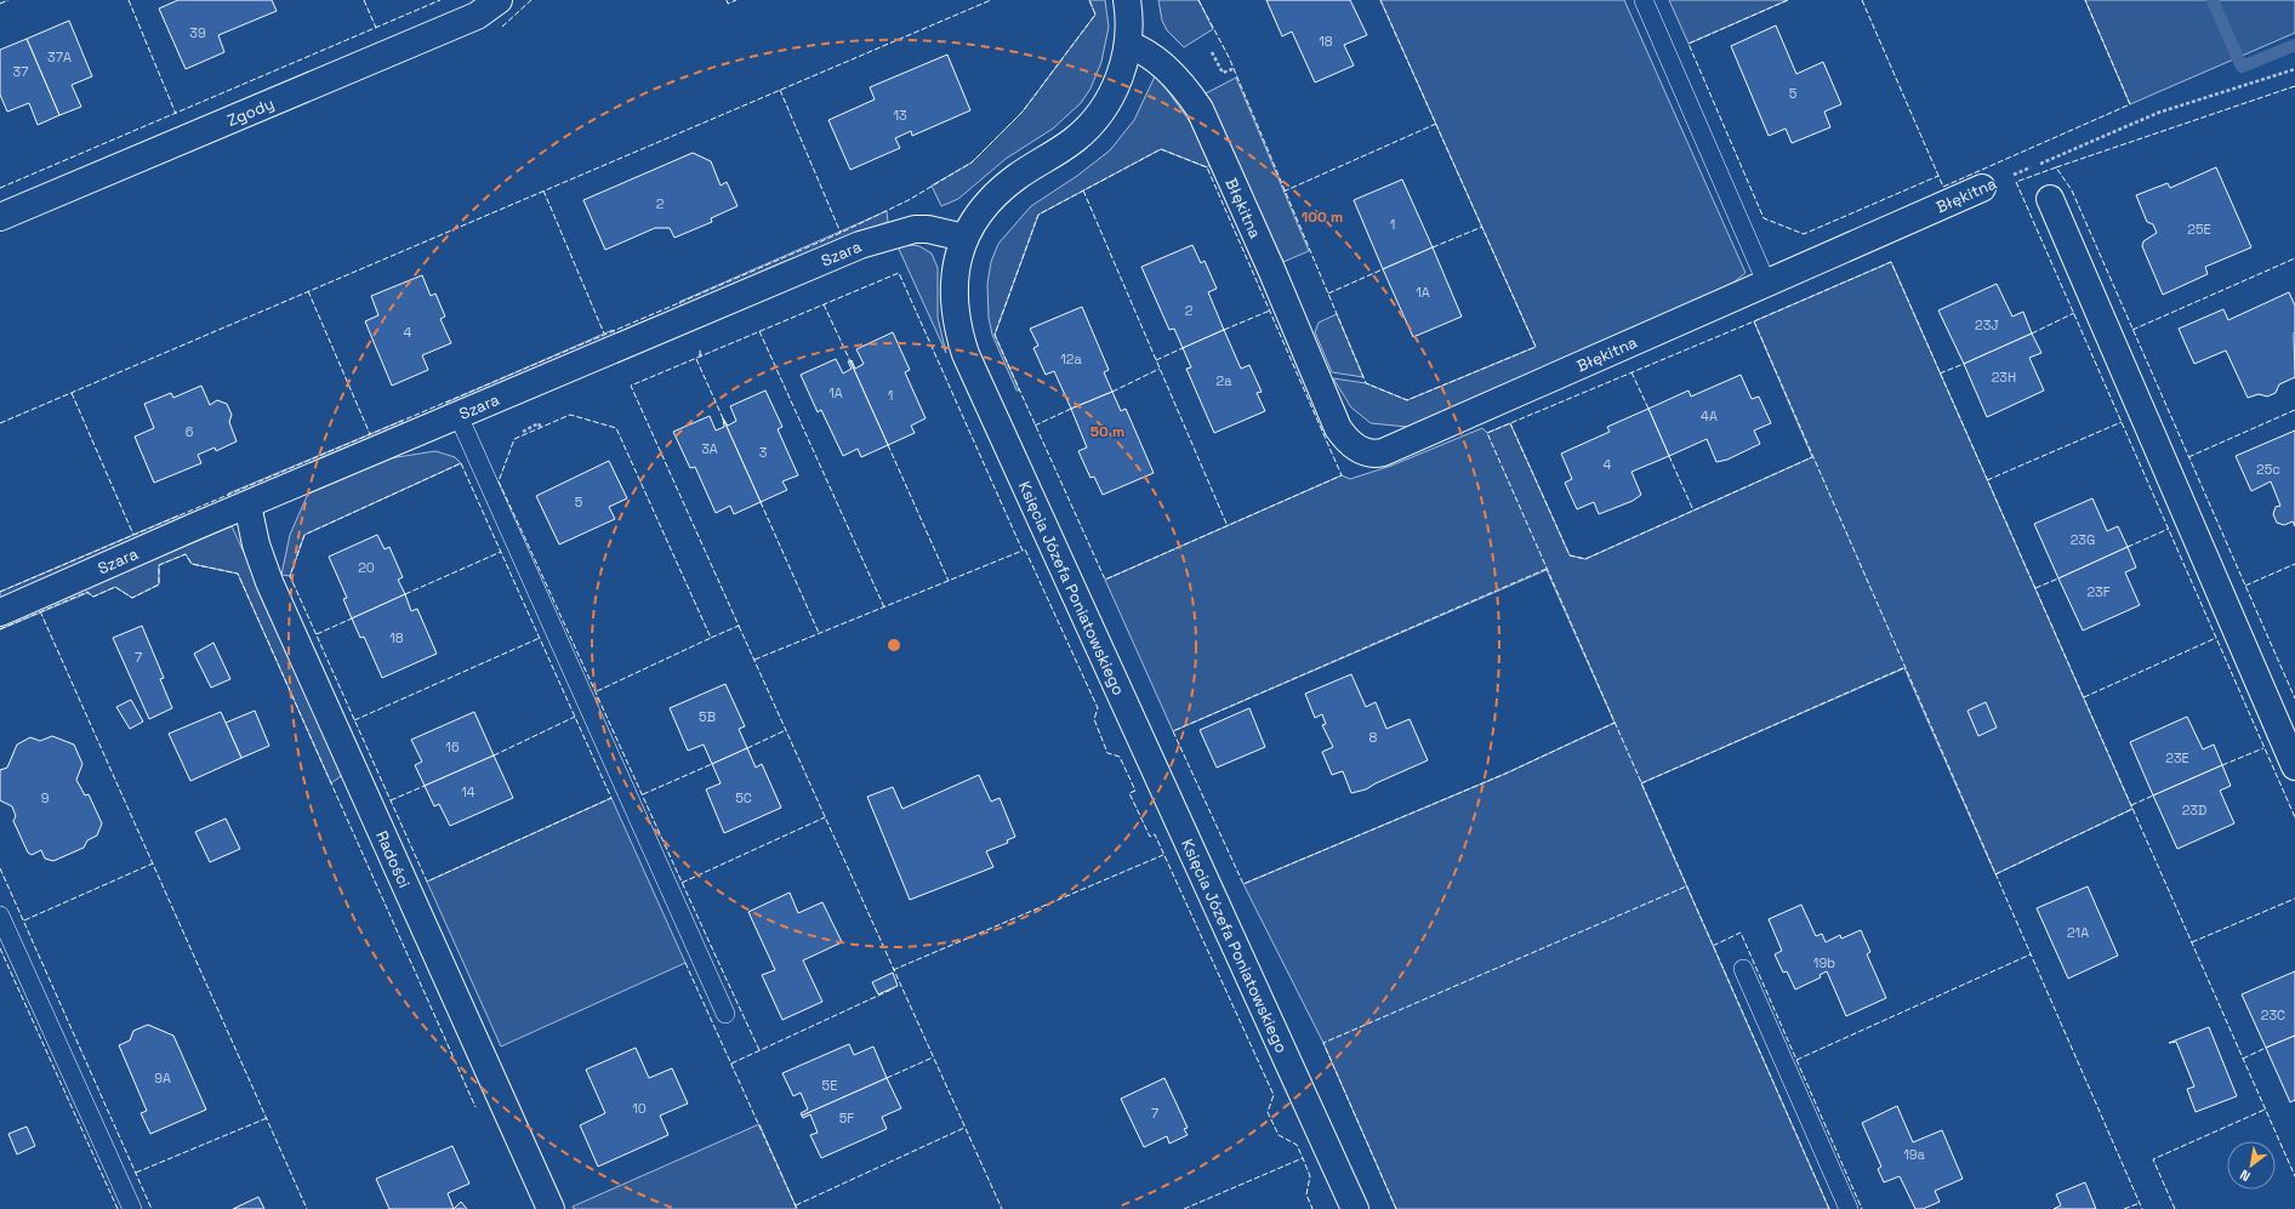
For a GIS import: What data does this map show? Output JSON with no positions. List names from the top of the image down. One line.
{"streets":{"street":["Zgody","Błękitna","Szara","Księcia Józefa Poniatowskiego","Radości"]},"crossings":[["Błękitna","Księcia Józefa Poniatowskiego"],["Szara","Księcia Józefa Poniatowskiego"],["Szara","Radości"]],"house_numbers":["39","18","37A","37","5","13","2","1","25E","1A","2","23J","4","12a","23H","2a","1A","1","4A","6","3A","3","4","25c","5","23G","20","23F","18","7","5B","8","16","23E","14","9","5C","23D","21A","19b","23C","9A","5E","10","7","5F","19a"],"north":"bottom left","rings":["100 m","50 m"]}
